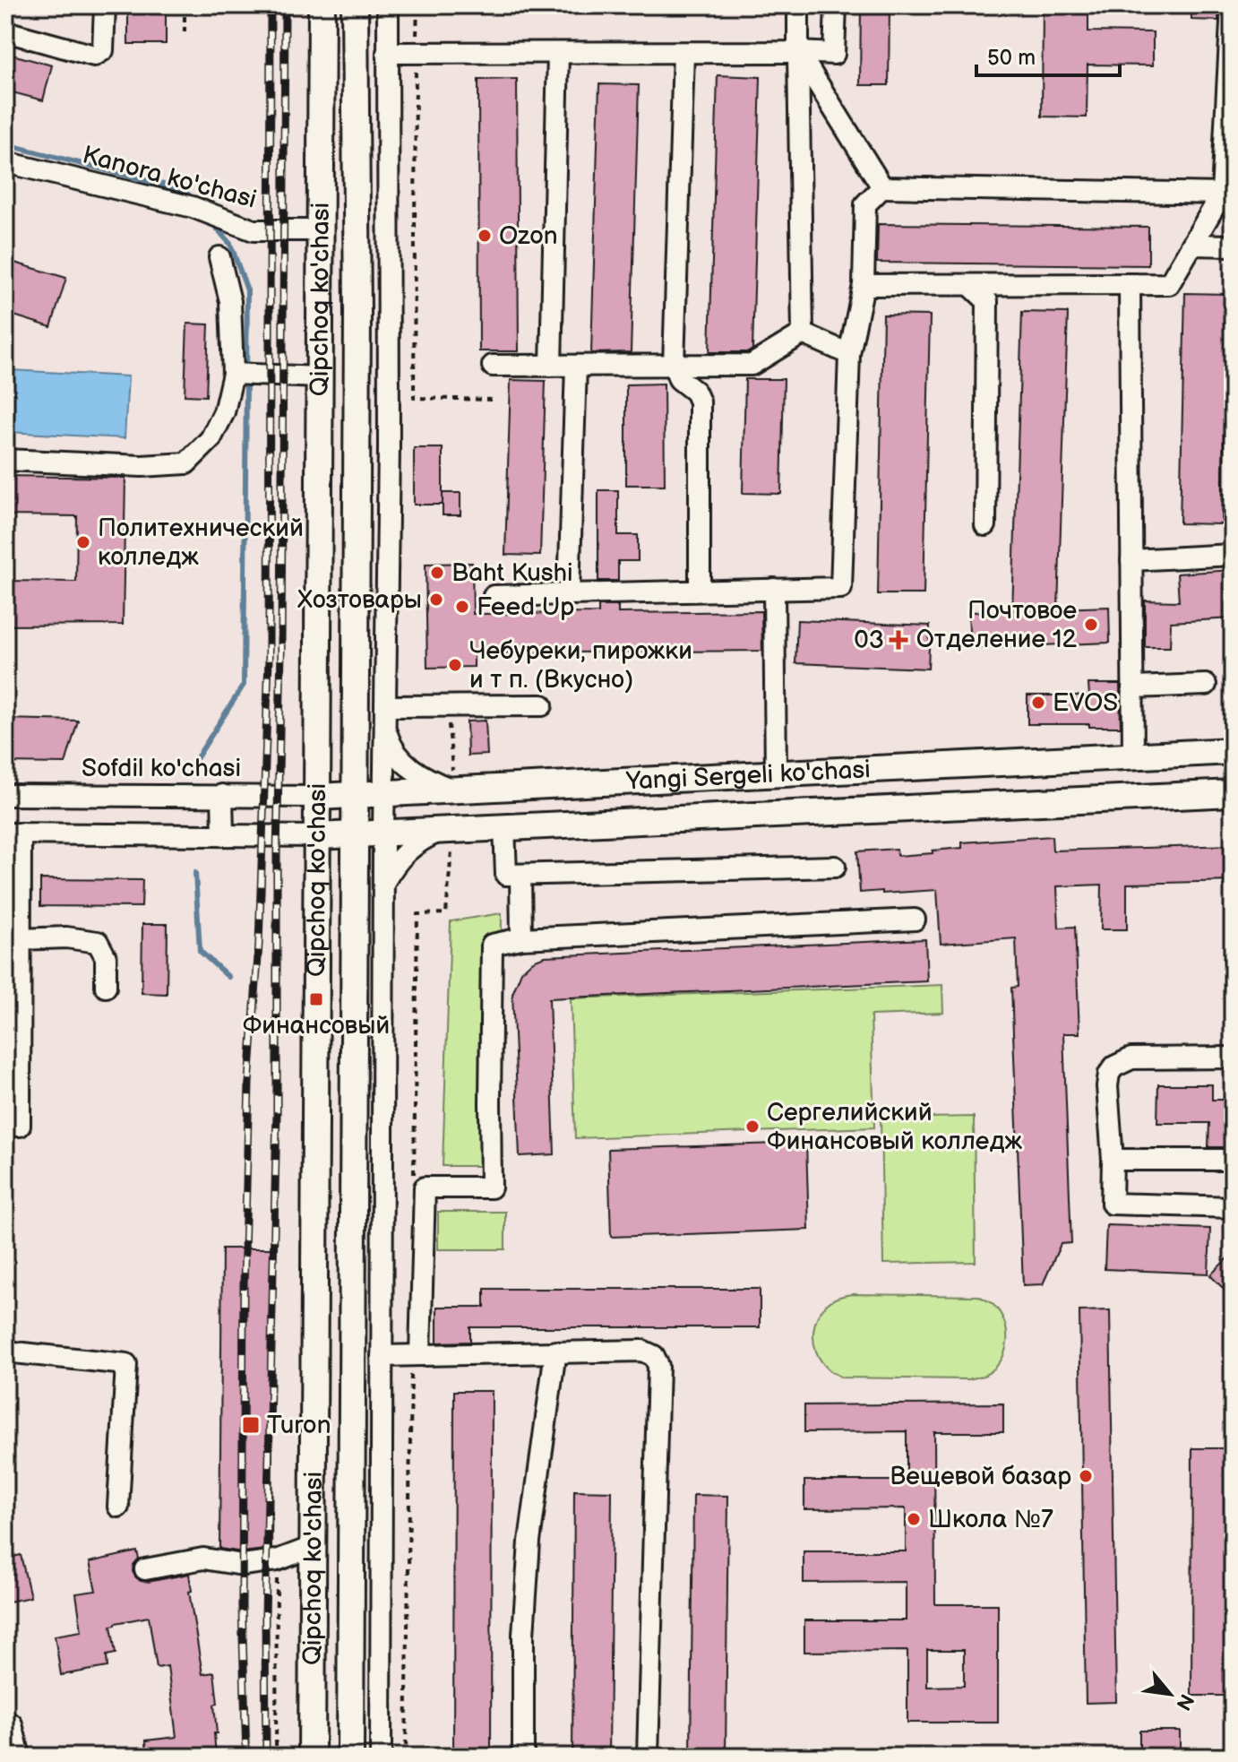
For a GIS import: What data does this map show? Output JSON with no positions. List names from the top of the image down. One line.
{"streets":{"main road":["Qipchoq ko'chasi","Yangi Sergeli ko'chasi"],"street":["Kanora ko'chasi","Sofdil ko'chasi"]},"crossings":[["Kanora ko'chasi","Qipchoq ko'chasi"],["Qipchoq ko'chasi","Sofdil ko'chasi"],["Qipchoq ko'chasi","Yangi Sergeli ko'chasi"],["Sofdil ko'chasi","Yangi Sergeli ko'chasi"]],"places":{"other":["Ozon","Политехнический колледж","Baht Kushi","Хозтовары","Feed Up","Почтовое Отделение 12","Чебуреки, пирожки и т п. (Вкусно)","EVOS","Сергелийский Финансовый колледж","Вещевой базар","Школа №7"],"health":["03"],"transit":["Финансовый","Turon"]},"scale_bar":"50 m","north":"bottom right"}
